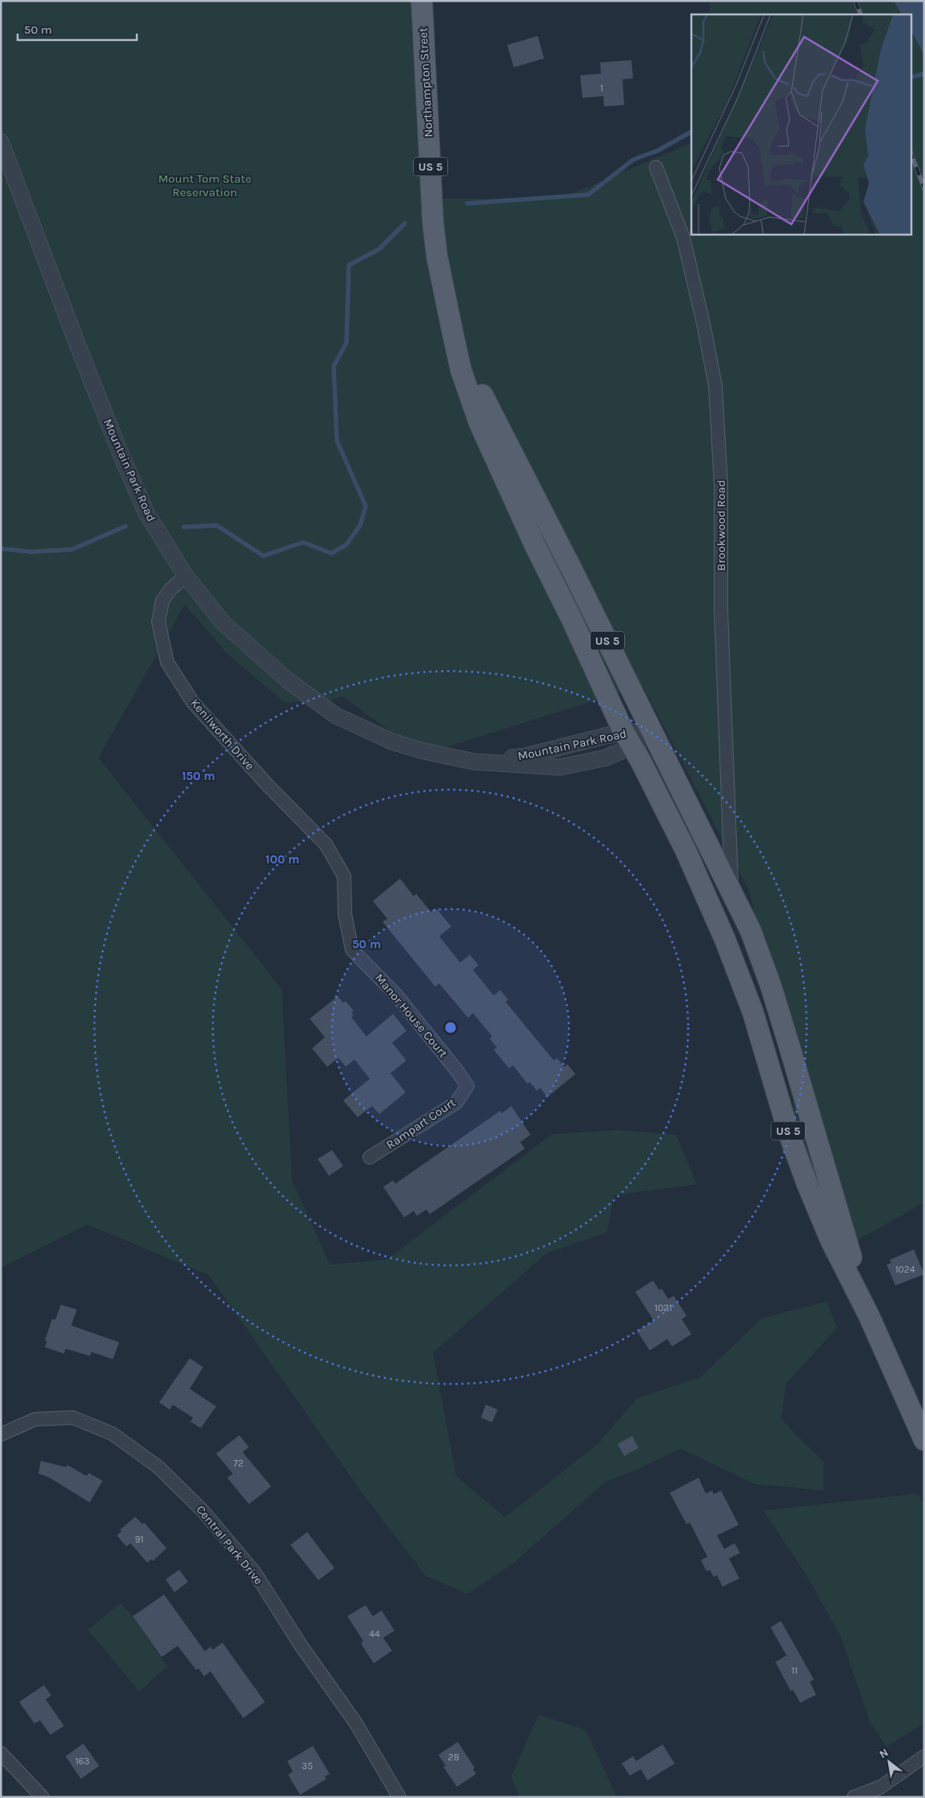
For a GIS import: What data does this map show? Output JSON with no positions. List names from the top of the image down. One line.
{"streets":{"main road":["Northampton Street","US 5"],"street":["Mountain Park Road","Brookwood Road","Kenilworth Drive","Manor House Court","Rampart Court","Central Park Drive"]},"crossings":[["Northampton Street","US 5"],["US 5","Mountain Park Road"],["US 5","Brookwood Road"],["Mountain Park Road","Kenilworth Drive"],["Kenilworth Drive","Manor House Court"],["Manor House Court","Rampart Court"]],"parks":["Mount Tom State Reservation"],"house_numbers":["1","1024","1021","72","91","44","11","28","163","35"],"scale_bar":"50 m","north":"top left","rings":["150 m","100 m","50 m"]}
